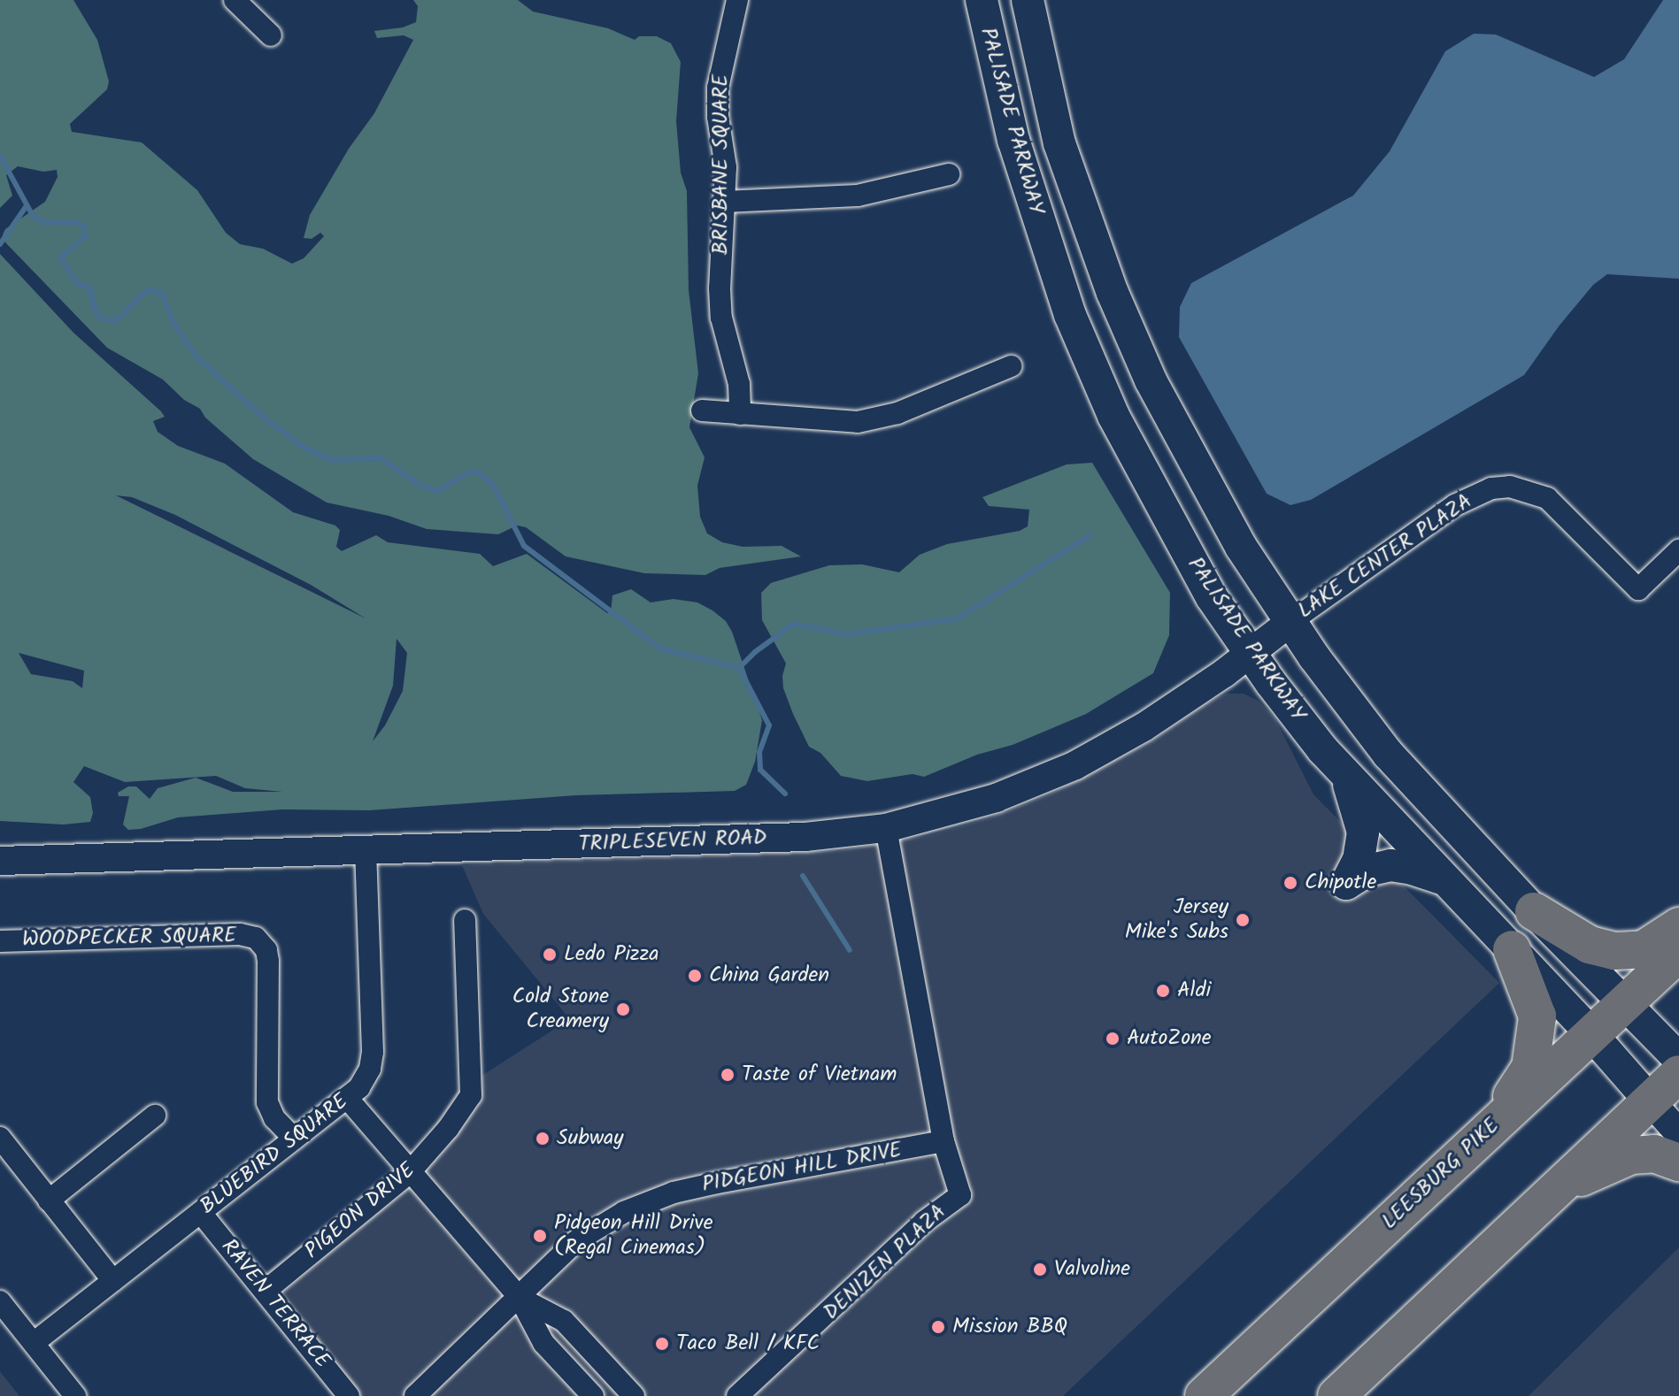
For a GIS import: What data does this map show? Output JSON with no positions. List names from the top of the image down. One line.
{"streets":{"highway":["LEESBURG PIKE"],"main road":["PALISADE PARKWAY"],"street":["BRISBANE SQUARE","LAKE CENTER PLAZA","TRIPLESEVEN ROAD","WOODPECKER SQUARE","BLUEBIRD SQUARE","PIDGEON HILL DRIVE","PIGEON DRIVE","DENIZEN PLAZA","RAVEN TERRACE"]},"crossings":[["PALISADE PARKWAY","LAKE CENTER PLAZA"],["PALISADE PARKWAY","TRIPLESEVEN ROAD"],["PALISADE PARKWAY","LEESBURG PIKE"],["LAKE CENTER PLAZA","TRIPLESEVEN ROAD"],["TRIPLESEVEN ROAD","BLUEBIRD SQUARE"],["WOODPECKER SQUARE","BLUEBIRD SQUARE"],["BLUEBIRD SQUARE","RAVEN TERRACE"],["PIDGEON HILL DRIVE","DENIZEN PLAZA"],["PIGEON DRIVE","RAVEN TERRACE"]],"places":["Chipotle","Jersey Mike's Subs","Ledo Pizza","China Garden","Aldi","Cold Stone Creamery","AutoZone","Taste of Vietnam","Subway","Pidgeon Hill Drive (Regal Cinemas)","Valvoline","Mission BBQ","Taco Bell / KFC"]}
